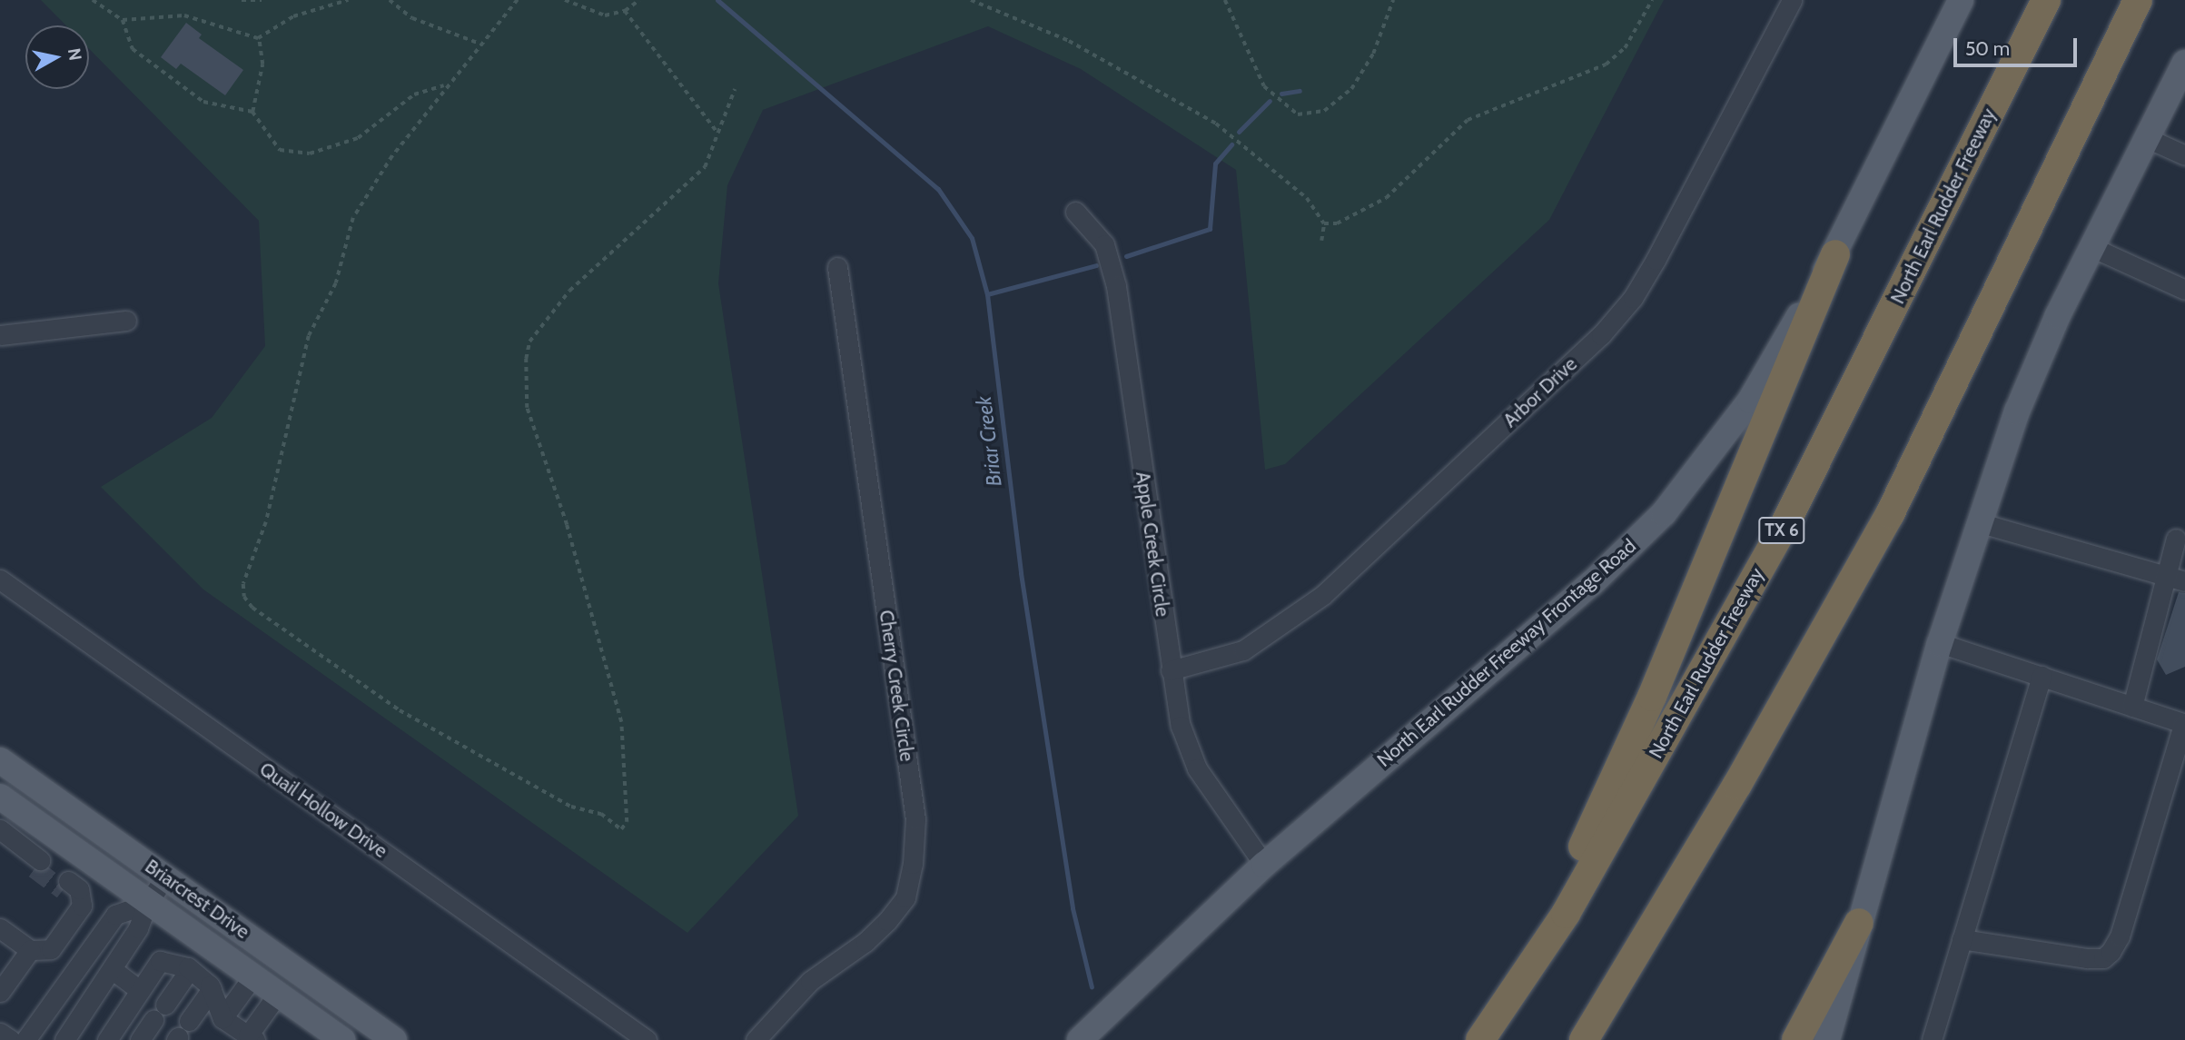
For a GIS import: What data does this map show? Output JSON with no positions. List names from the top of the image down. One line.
{"streets":{"highway":["North Earl Rudder Freeway","TX 6"],"main road":["North Earl Rudder Freeway Frontage Road","Briarcrest Drive"],"street":["Arbor Drive","Apple Creek Circle","Cherry Creek Circle","Quail Hollow Drive"]},"crossings":[["Arbor Drive","Apple Creek Circle"],["Apple Creek Circle","North Earl Rudder Freeway Frontage Road"]],"water":["Briar Creek"],"scale_bar":"50 m","north":"right"}
